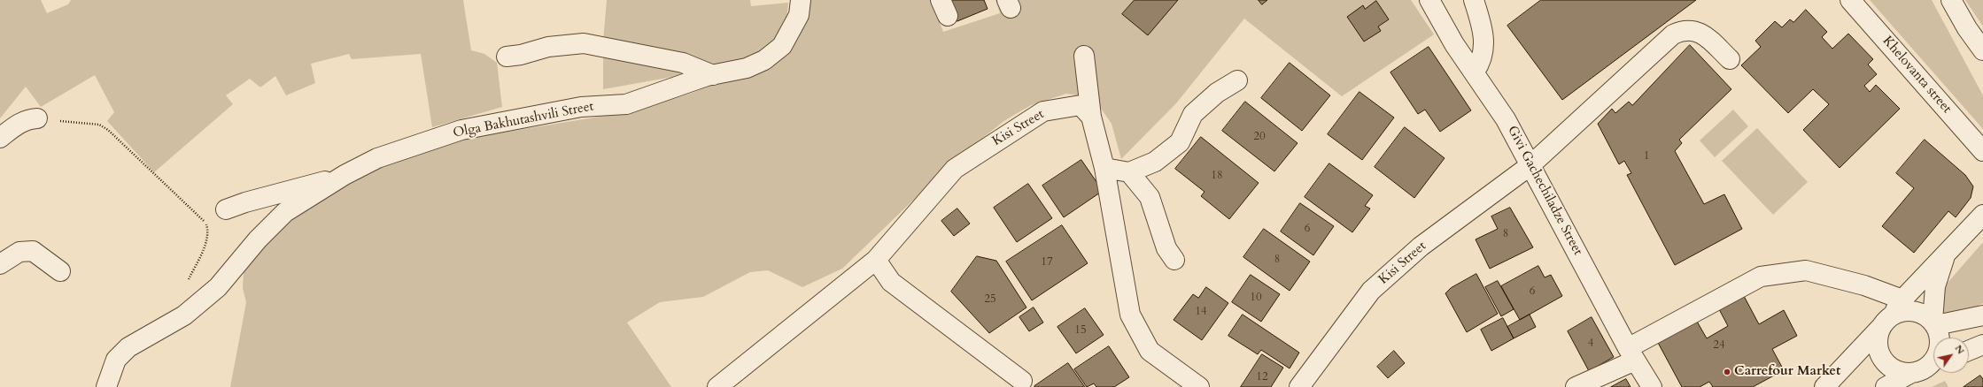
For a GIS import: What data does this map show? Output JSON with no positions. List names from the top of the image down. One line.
{"streets":{"street":["Khelovanta street","Olga Bakhutashvili Street","Kisi Street","Givi Gachechiladze Street"]},"crossings":[["Kisi Street","Givi Gachechiladze Street"]],"places":["Carrefour Market"],"house_numbers":["20","1","18","6","8","8","17","6","10","25","14","15","4","24","12"],"north":"top right"}
